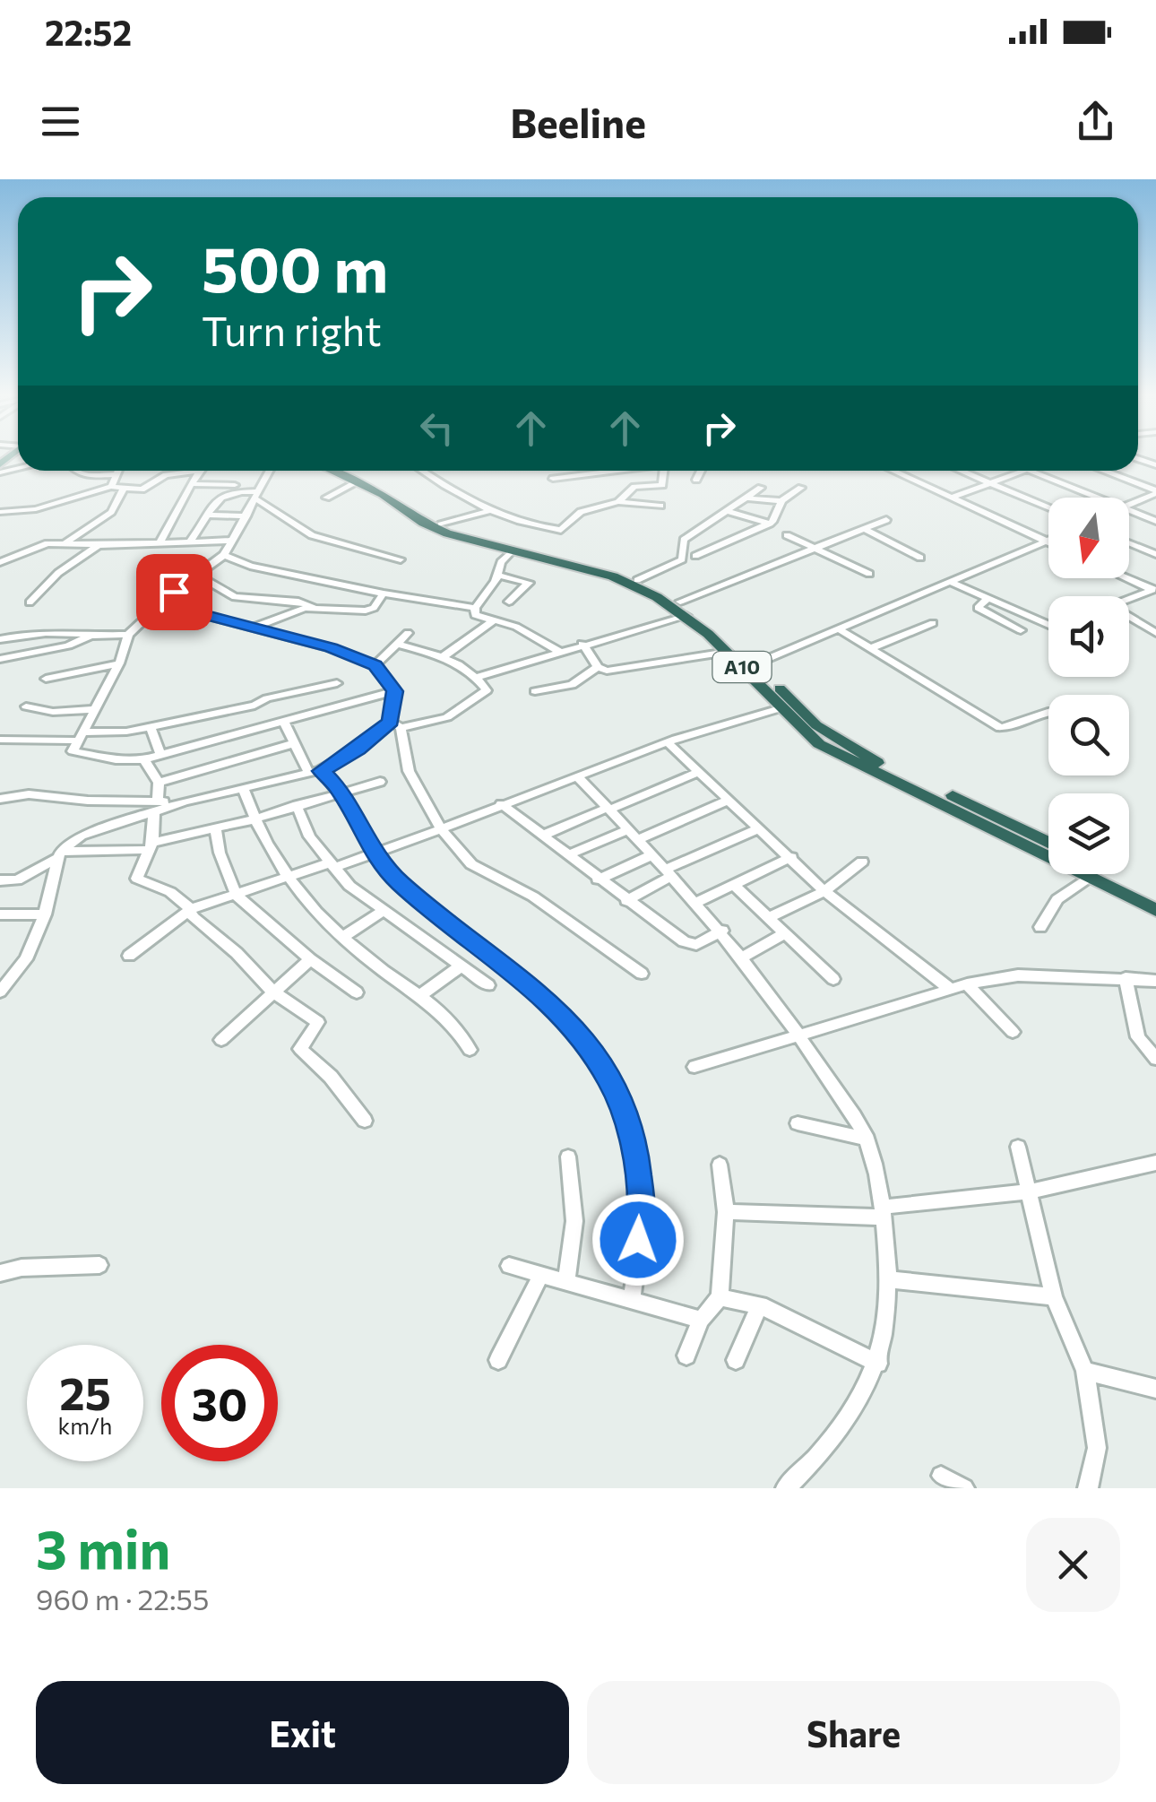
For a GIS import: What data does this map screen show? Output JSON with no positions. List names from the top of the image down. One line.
{"streets":{"highway":["A10"]},"north":"bottom","page":{"status":"22:52","header":"Beeline","turn":["500 m","Turn right"],"speed":"25 km/h","limit":"30","heading":["3 min","960 m · 22:55"],"buttons":["Exit","Share"]}}
